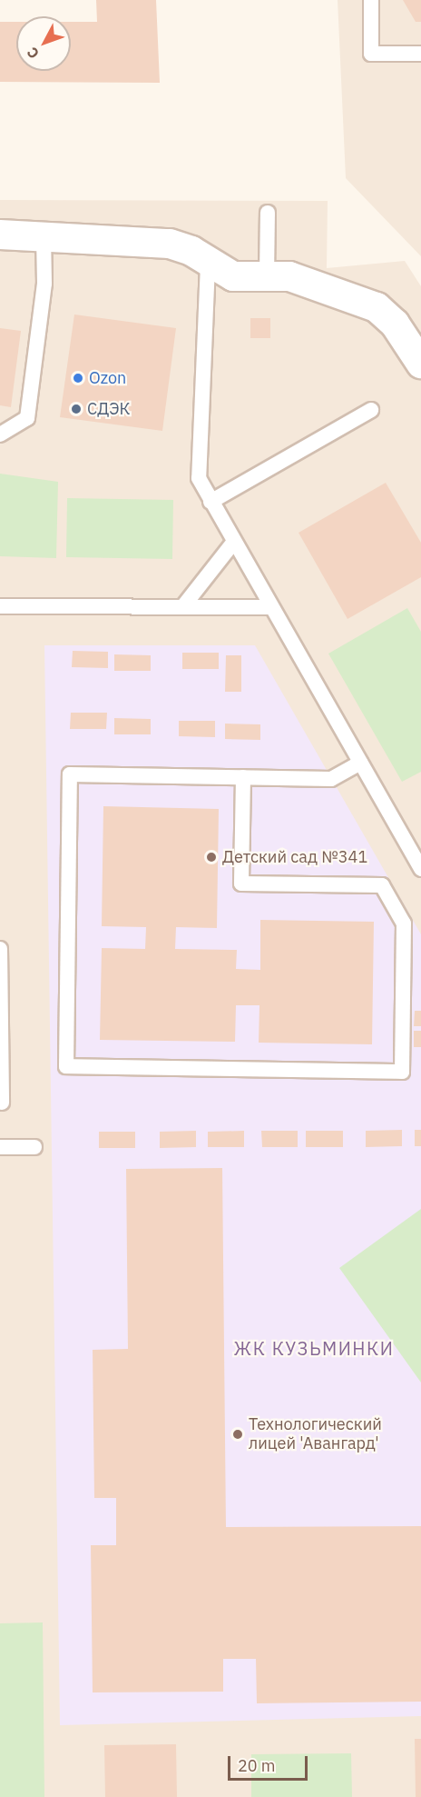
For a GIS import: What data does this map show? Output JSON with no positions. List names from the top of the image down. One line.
{"districts":["ЖК КУЗЬМИНКИ"],"places":["Ozon","СДЭК","Детский сад №341","Технологический лицей 'Авангард'"],"scale_bar":"20 m","north":"bottom left"}
